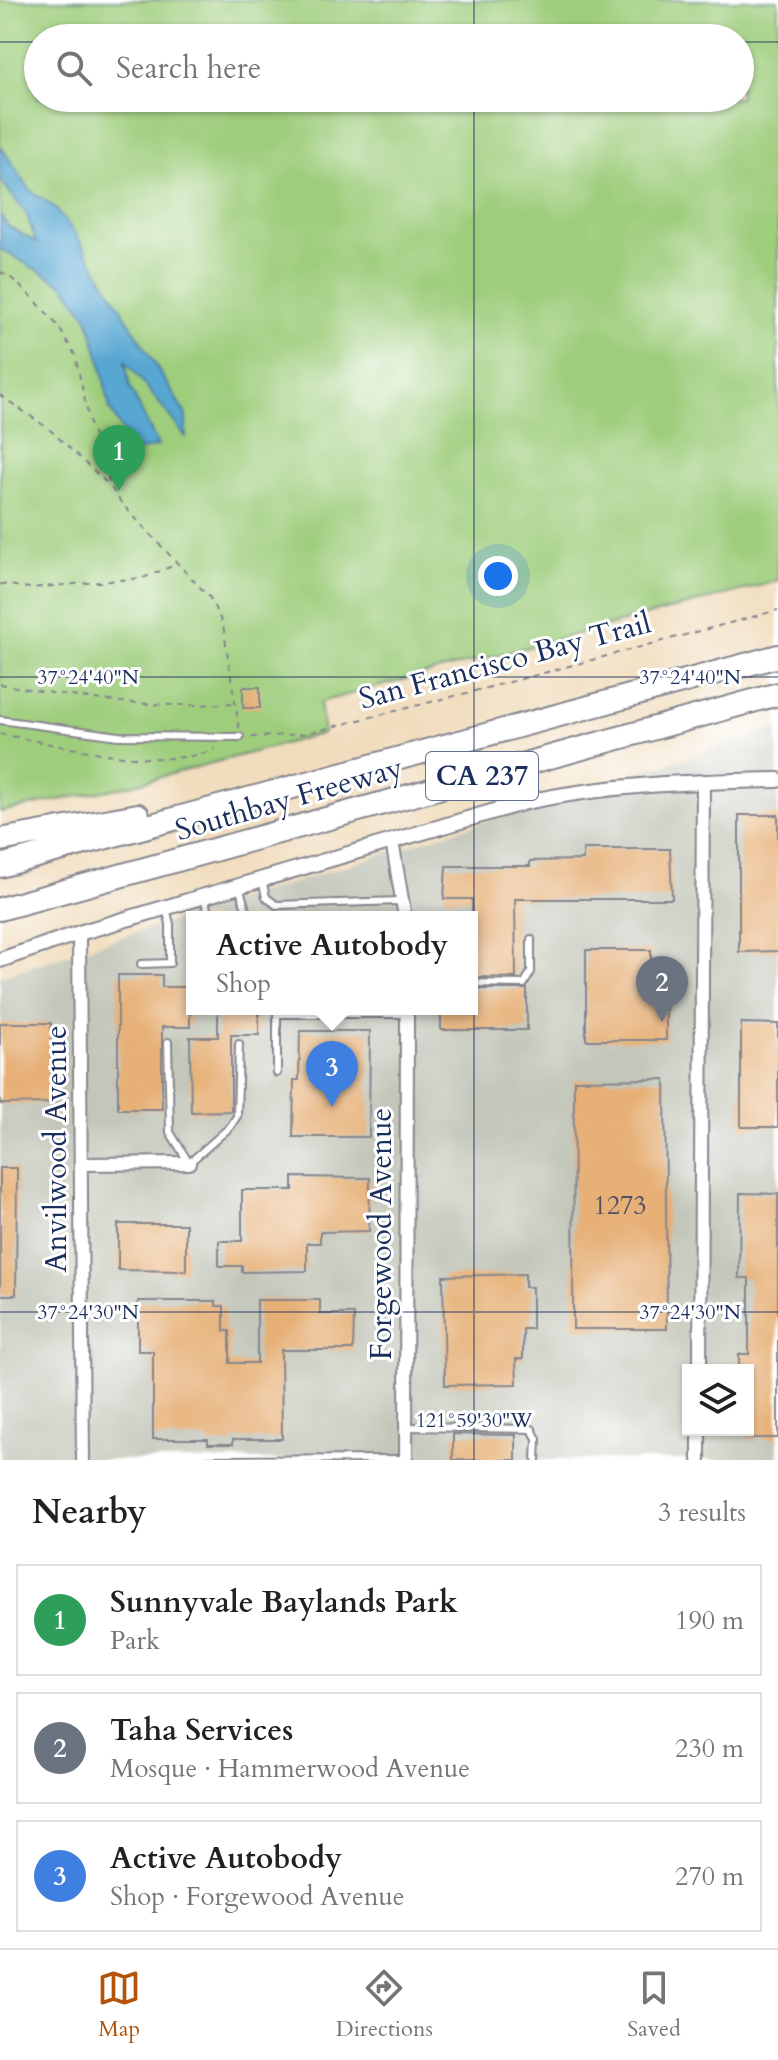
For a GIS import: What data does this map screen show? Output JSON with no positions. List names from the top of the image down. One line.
{"streets":{"highway":["CA 237","Southbay Freeway"],"street":["Anvilwood Avenue","Forgewood Avenue"],"path":["San Francisco Bay Trail"]},"house_numbers":["1273"],"page":{"search":"Search here","pins":["1","2","3"],"popup":["Active Autobody","Shop"],"heading":["Nearby","3 results"],"list":[{"mark":"1","name":"Sunnyvale Baylands Park","note":"Park","value":"190 m"},{"mark":"2","name":"Taha Services","note":"Mosque · Hammerwood Avenue","value":"230 m"},{"mark":"3","name":"Active Autobody","note":"Shop · Forgewood Avenue","value":"270 m"}],"nav":["Map","Directions","Saved"]},"coordinates":["37°24'40\"N","37°24'30\"N","121°59'30\"W"]}
